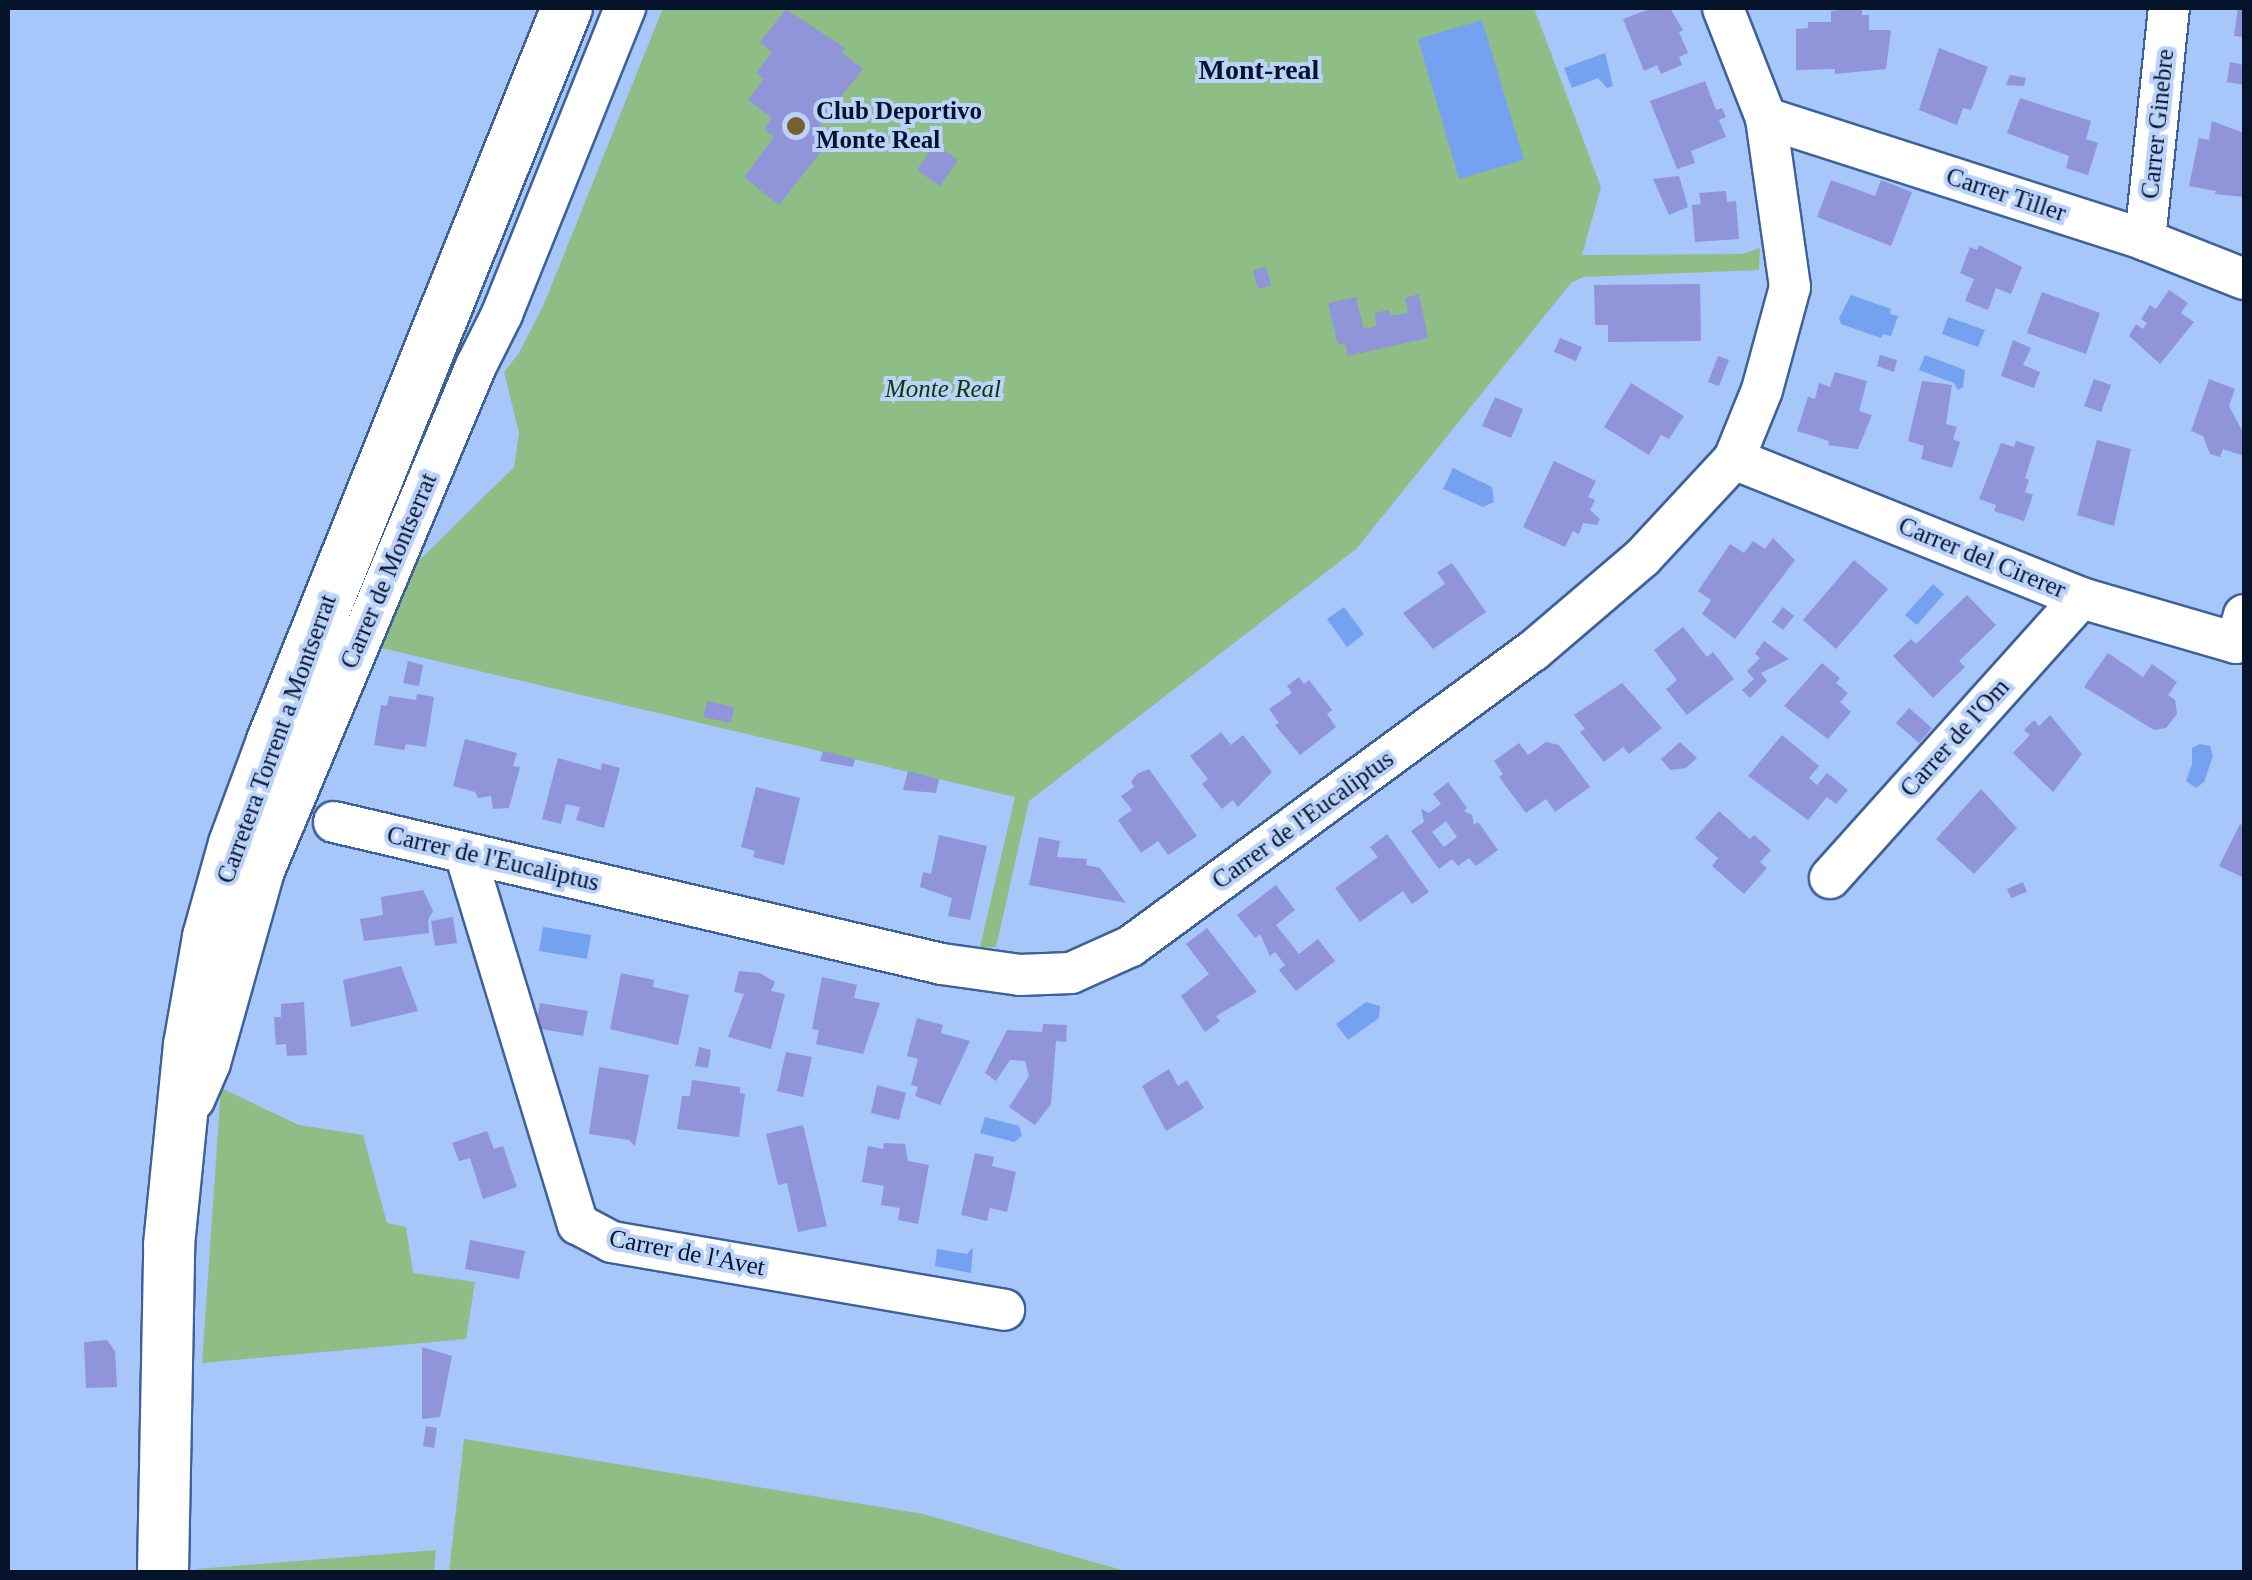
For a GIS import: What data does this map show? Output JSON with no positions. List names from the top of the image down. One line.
{"streets":{"main road":["Carretera Torrent a Montserrat"],"street":["Carrer Ginebre","Carrer Tiller","Carrer del Cirerer","Carrer de Montserrat","Carrer de l'Om","Carrer de l'Eucaliptus","Carrer de l'Avet"]},"crossings":[["Carrer Ginebre","Carrer Tiller"],["Carrer Tiller","Carrer de l'Eucaliptus"],["Carrer del Cirerer","Carrer de l'Om"],["Carrer del Cirerer","Carrer de l'Eucaliptus"],["Carrer de Montserrat","Carretera Torrent a Montserrat"],["Carrer de l'Eucaliptus","Carrer de l'Avet"]],"districts":["Mont-real"],"parks":["Monte Real"],"places":["Club Deportivo Monte Real"]}
